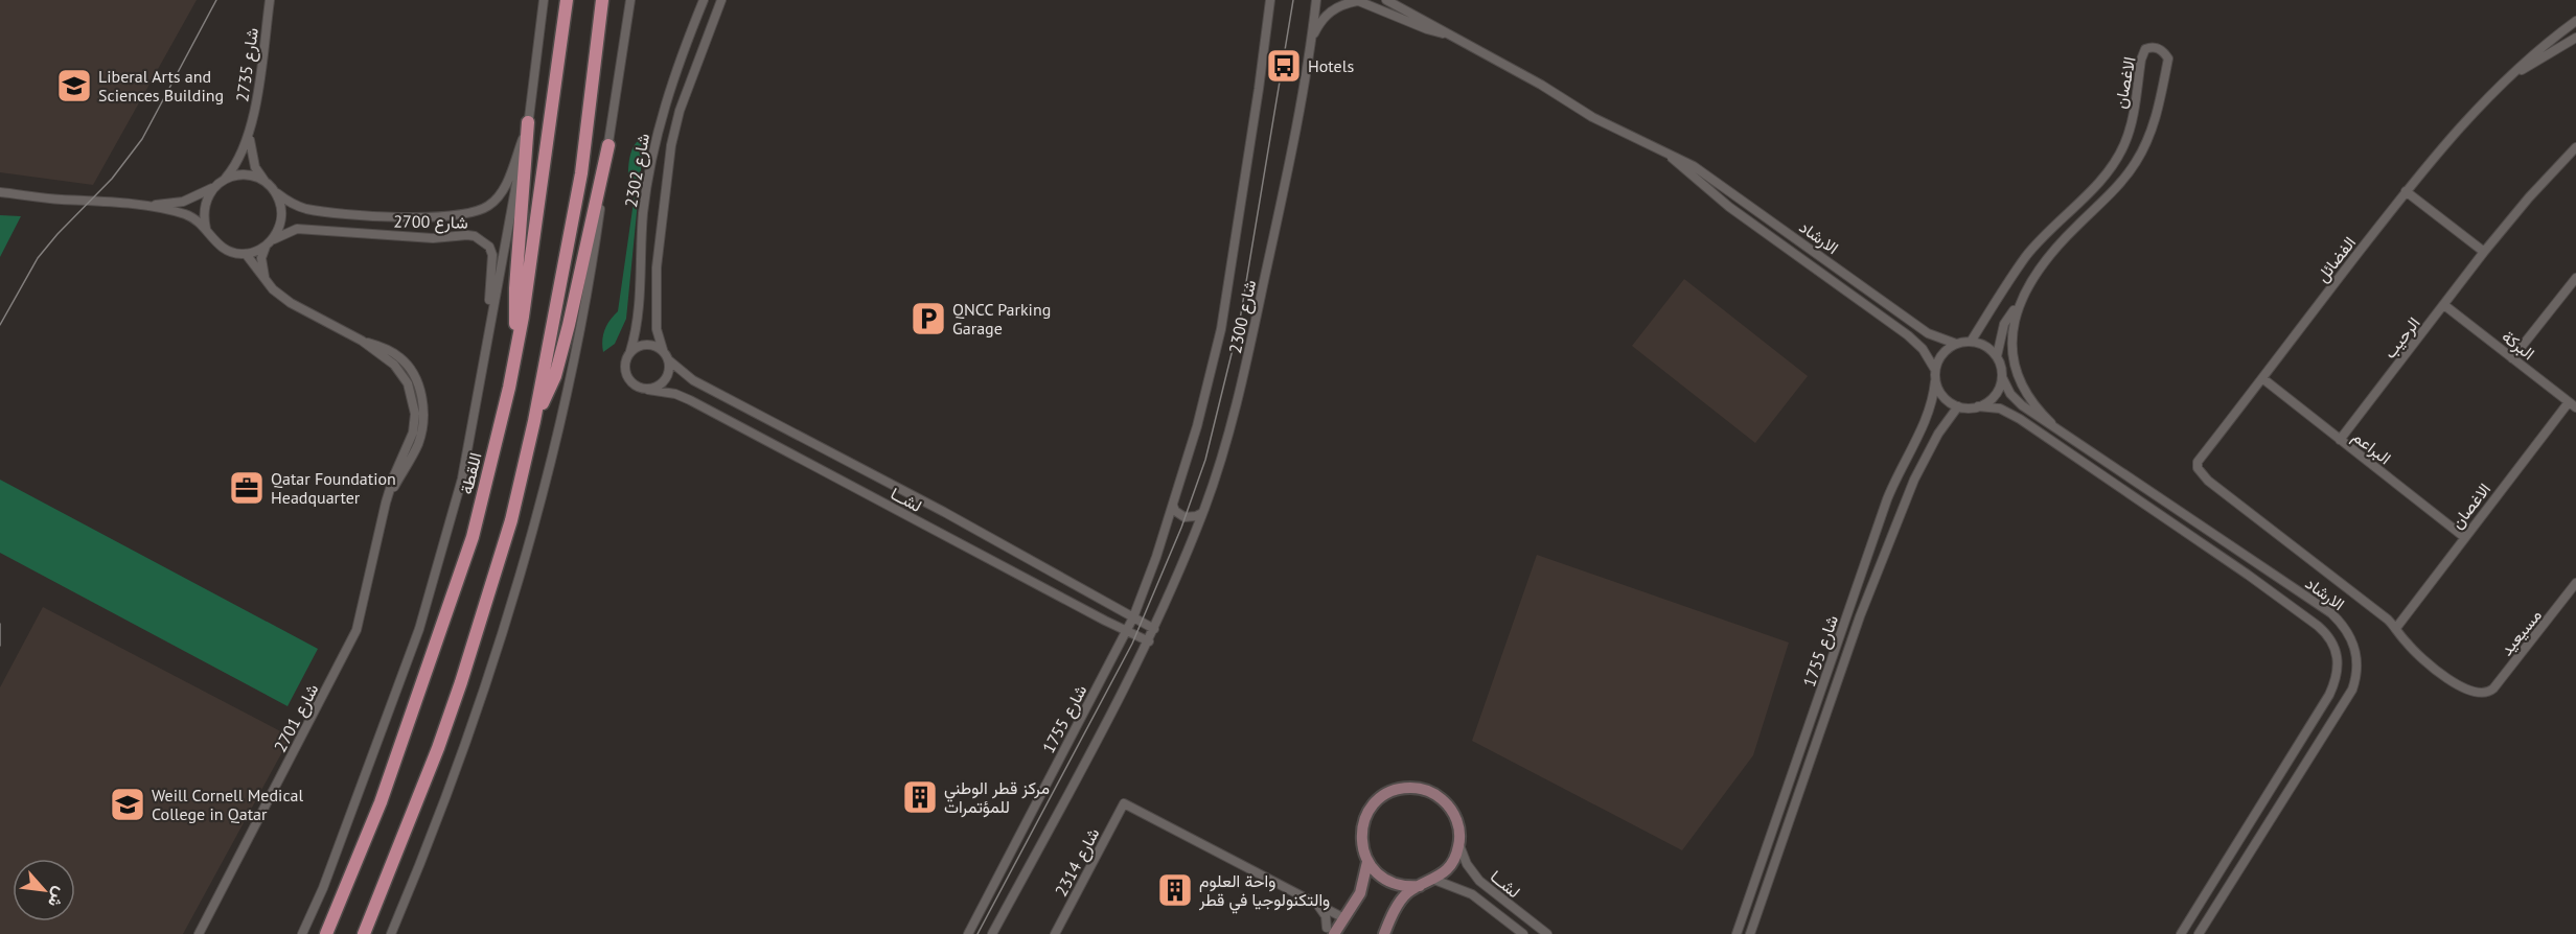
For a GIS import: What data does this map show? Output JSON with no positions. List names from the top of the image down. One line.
{"streets":{"main road":["اللقطة"],"street":["شارع 2735","الاغصان","شارع 2302","شارع 2700","الارشاد","الفضائل","شارع 2300","الرحيب","البركة","البراعم","لشــا","مسيعيد","شارع 1755","شارع 2701","شارع 2314"]},"crossings":[["شارع 2735","شارع 2700"],["شارع 2735","شارع 2701"],["الاغصان","الارشاد"],["الاغصان","الفضائل"],["الاغصان","البركة"],["الاغصان","البراعم"],["الاغصان","مسيعيد"],["الاغصان","شارع 1755"],["شارع 2302","لشــا"],["شارع 2700","اللقطة"],["شارع 2700","شارع 2701"],["الارشاد","شارع 2300"],["الارشاد","شارع 1755"],["الفضائل","البراعم"],["الفضائل","مسيعيد"],["شارع 2300","لشــا"],["شارع 2300","شارع 1755"],["الرحيب","البركة"],["الرحيب","البراعم"],["لشــا","شارع 1755"]],"places":{"bus stop":["Hotels"],"school or university":["Liberal Arts and Sciences Building","Weill Cornell Medical College in Qatar"],"parking":["QNCC Parking Garage"],"office":["Qatar Foundation Headquarter"],"building":["مركز قطر الوطني للمؤتمرات","واحة العلوم والتكنولوجيا في قطر"]},"north":"bottom right"}
